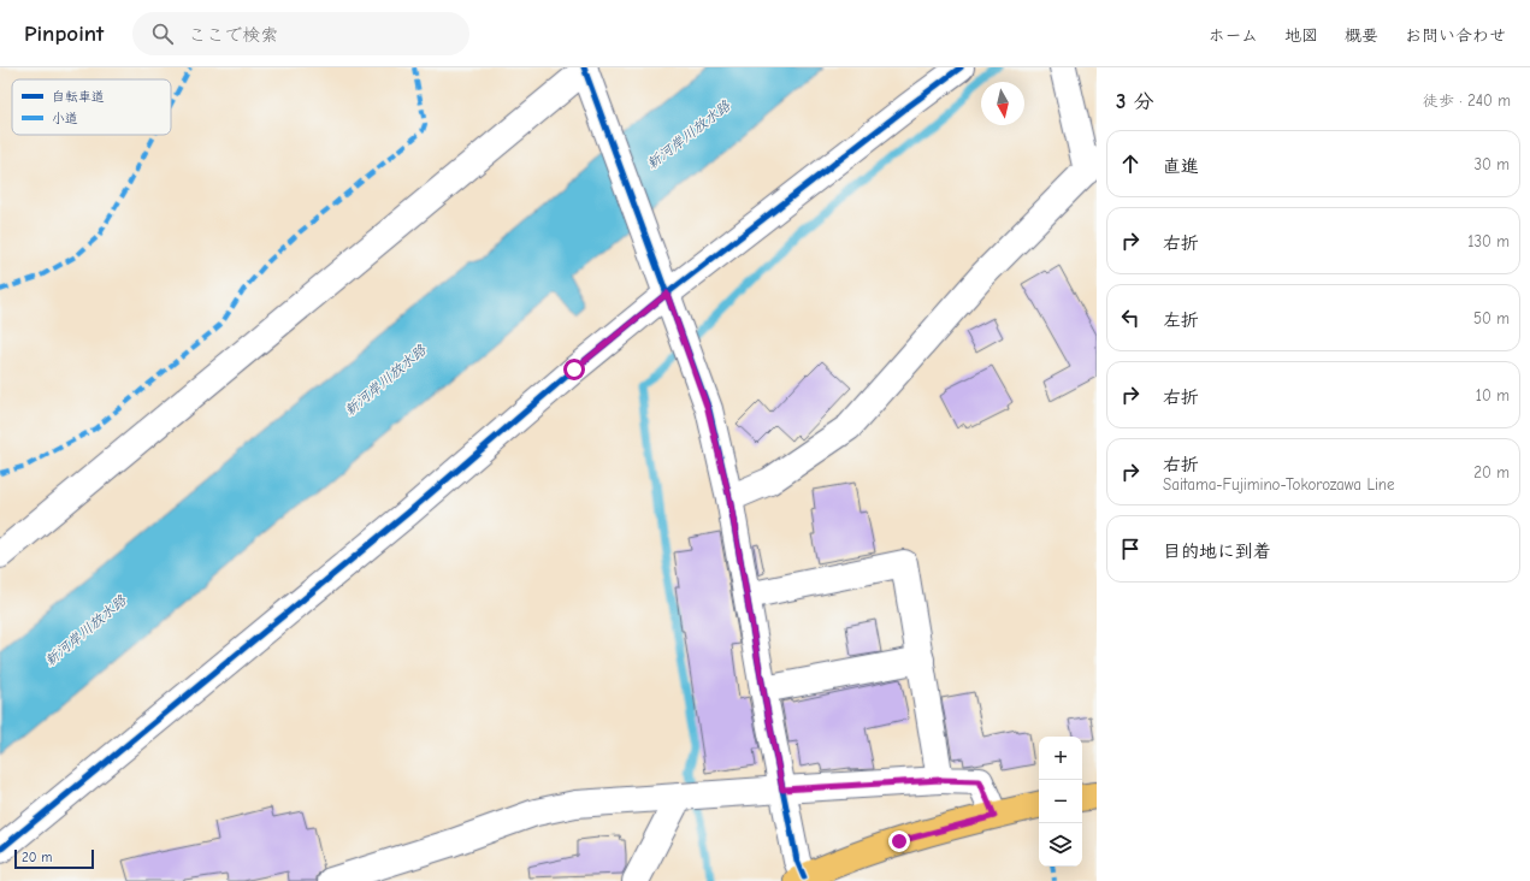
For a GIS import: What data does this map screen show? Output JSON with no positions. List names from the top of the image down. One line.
{"water":["新河岸川放水路"],"legend":["自転車道","小道"],"scale_bar":"20 m","north":"bottom","page":{"header":"Pinpoint","search":"ここで検索","nav":["ホーム","地図","概要","お問い合わせ"],"heading":["3 分","徒歩 · 240 m"],"list":[["直進","30 m"],["右折","130 m"],["左折","50 m"],["右折","10 m"],["右折","Saitama-Fujimino-Tokorozawa Line","20 m"],"目的地に到着"],"map_buttons":["+","−"],"scale":"20 m"}}
